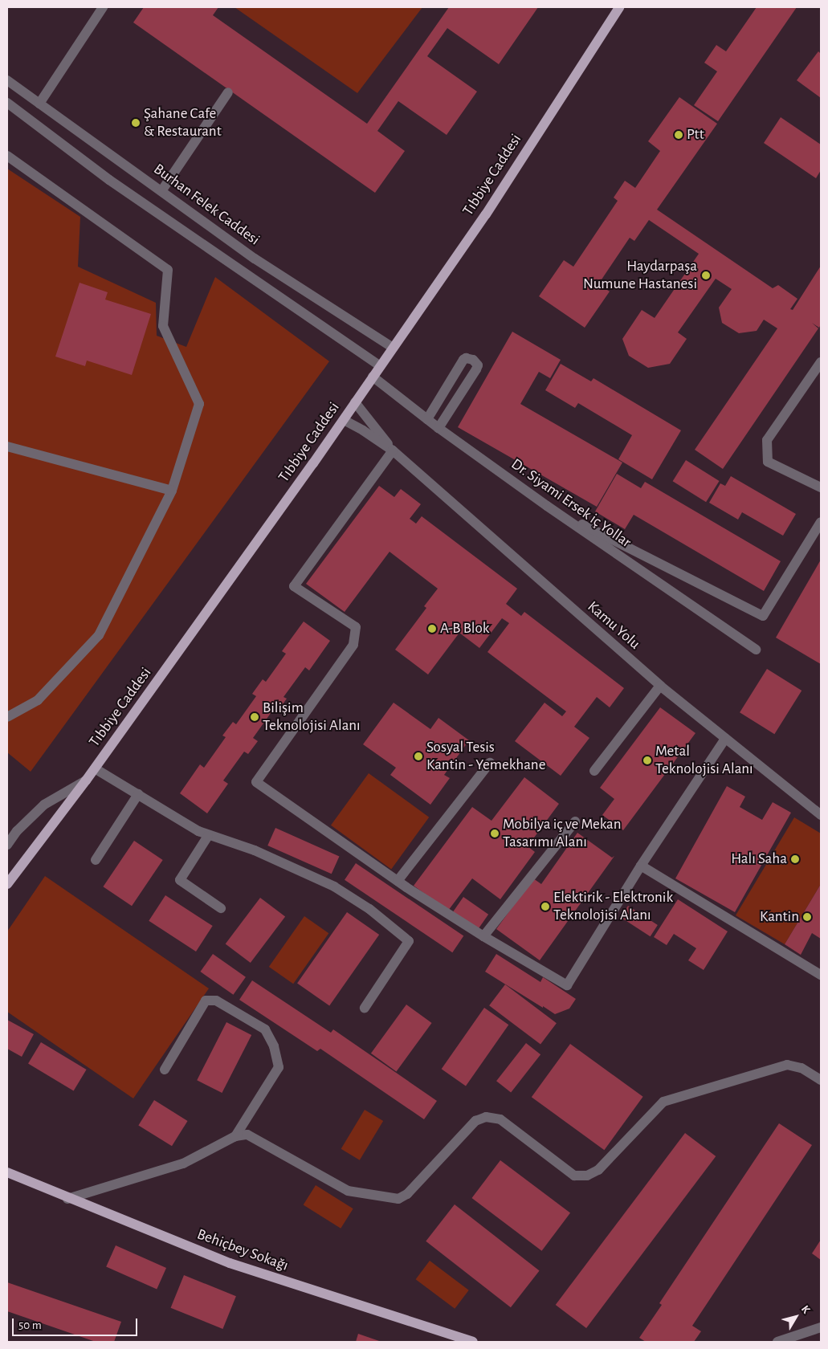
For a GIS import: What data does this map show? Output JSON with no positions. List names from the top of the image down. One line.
{"streets":{"main road":["Tıbbiye Caddesi","Behiçbey Sokağı"],"street":["Burhan Felek Caddesi","Dr. Siyami Ersek iç Yollar","Kamu Yolu"]},"crossings":[["Tıbbiye Caddesi","Burhan Felek Caddesi"],["Tıbbiye Caddesi","Dr. Siyami Ersek iç Yollar"],["Tıbbiye Caddesi","Kamu Yolu"]],"places":["Şahane Cafe & Restaurant","Ptt","Haydarpaşa Numune Hastanesi","A-B Blok","Bilişim Teknolojisi Alanı","Sosyal Tesis Kantin - Yemekhane","Metal Teknolojisi Alanı","Mobilya iç ve Mekan Tasarımı Alanı","Halı Saha","Elektirik - Elektronik Teknolojisi Alanı","Kantin"],"scale_bar":"50 m","north":"top right"}
